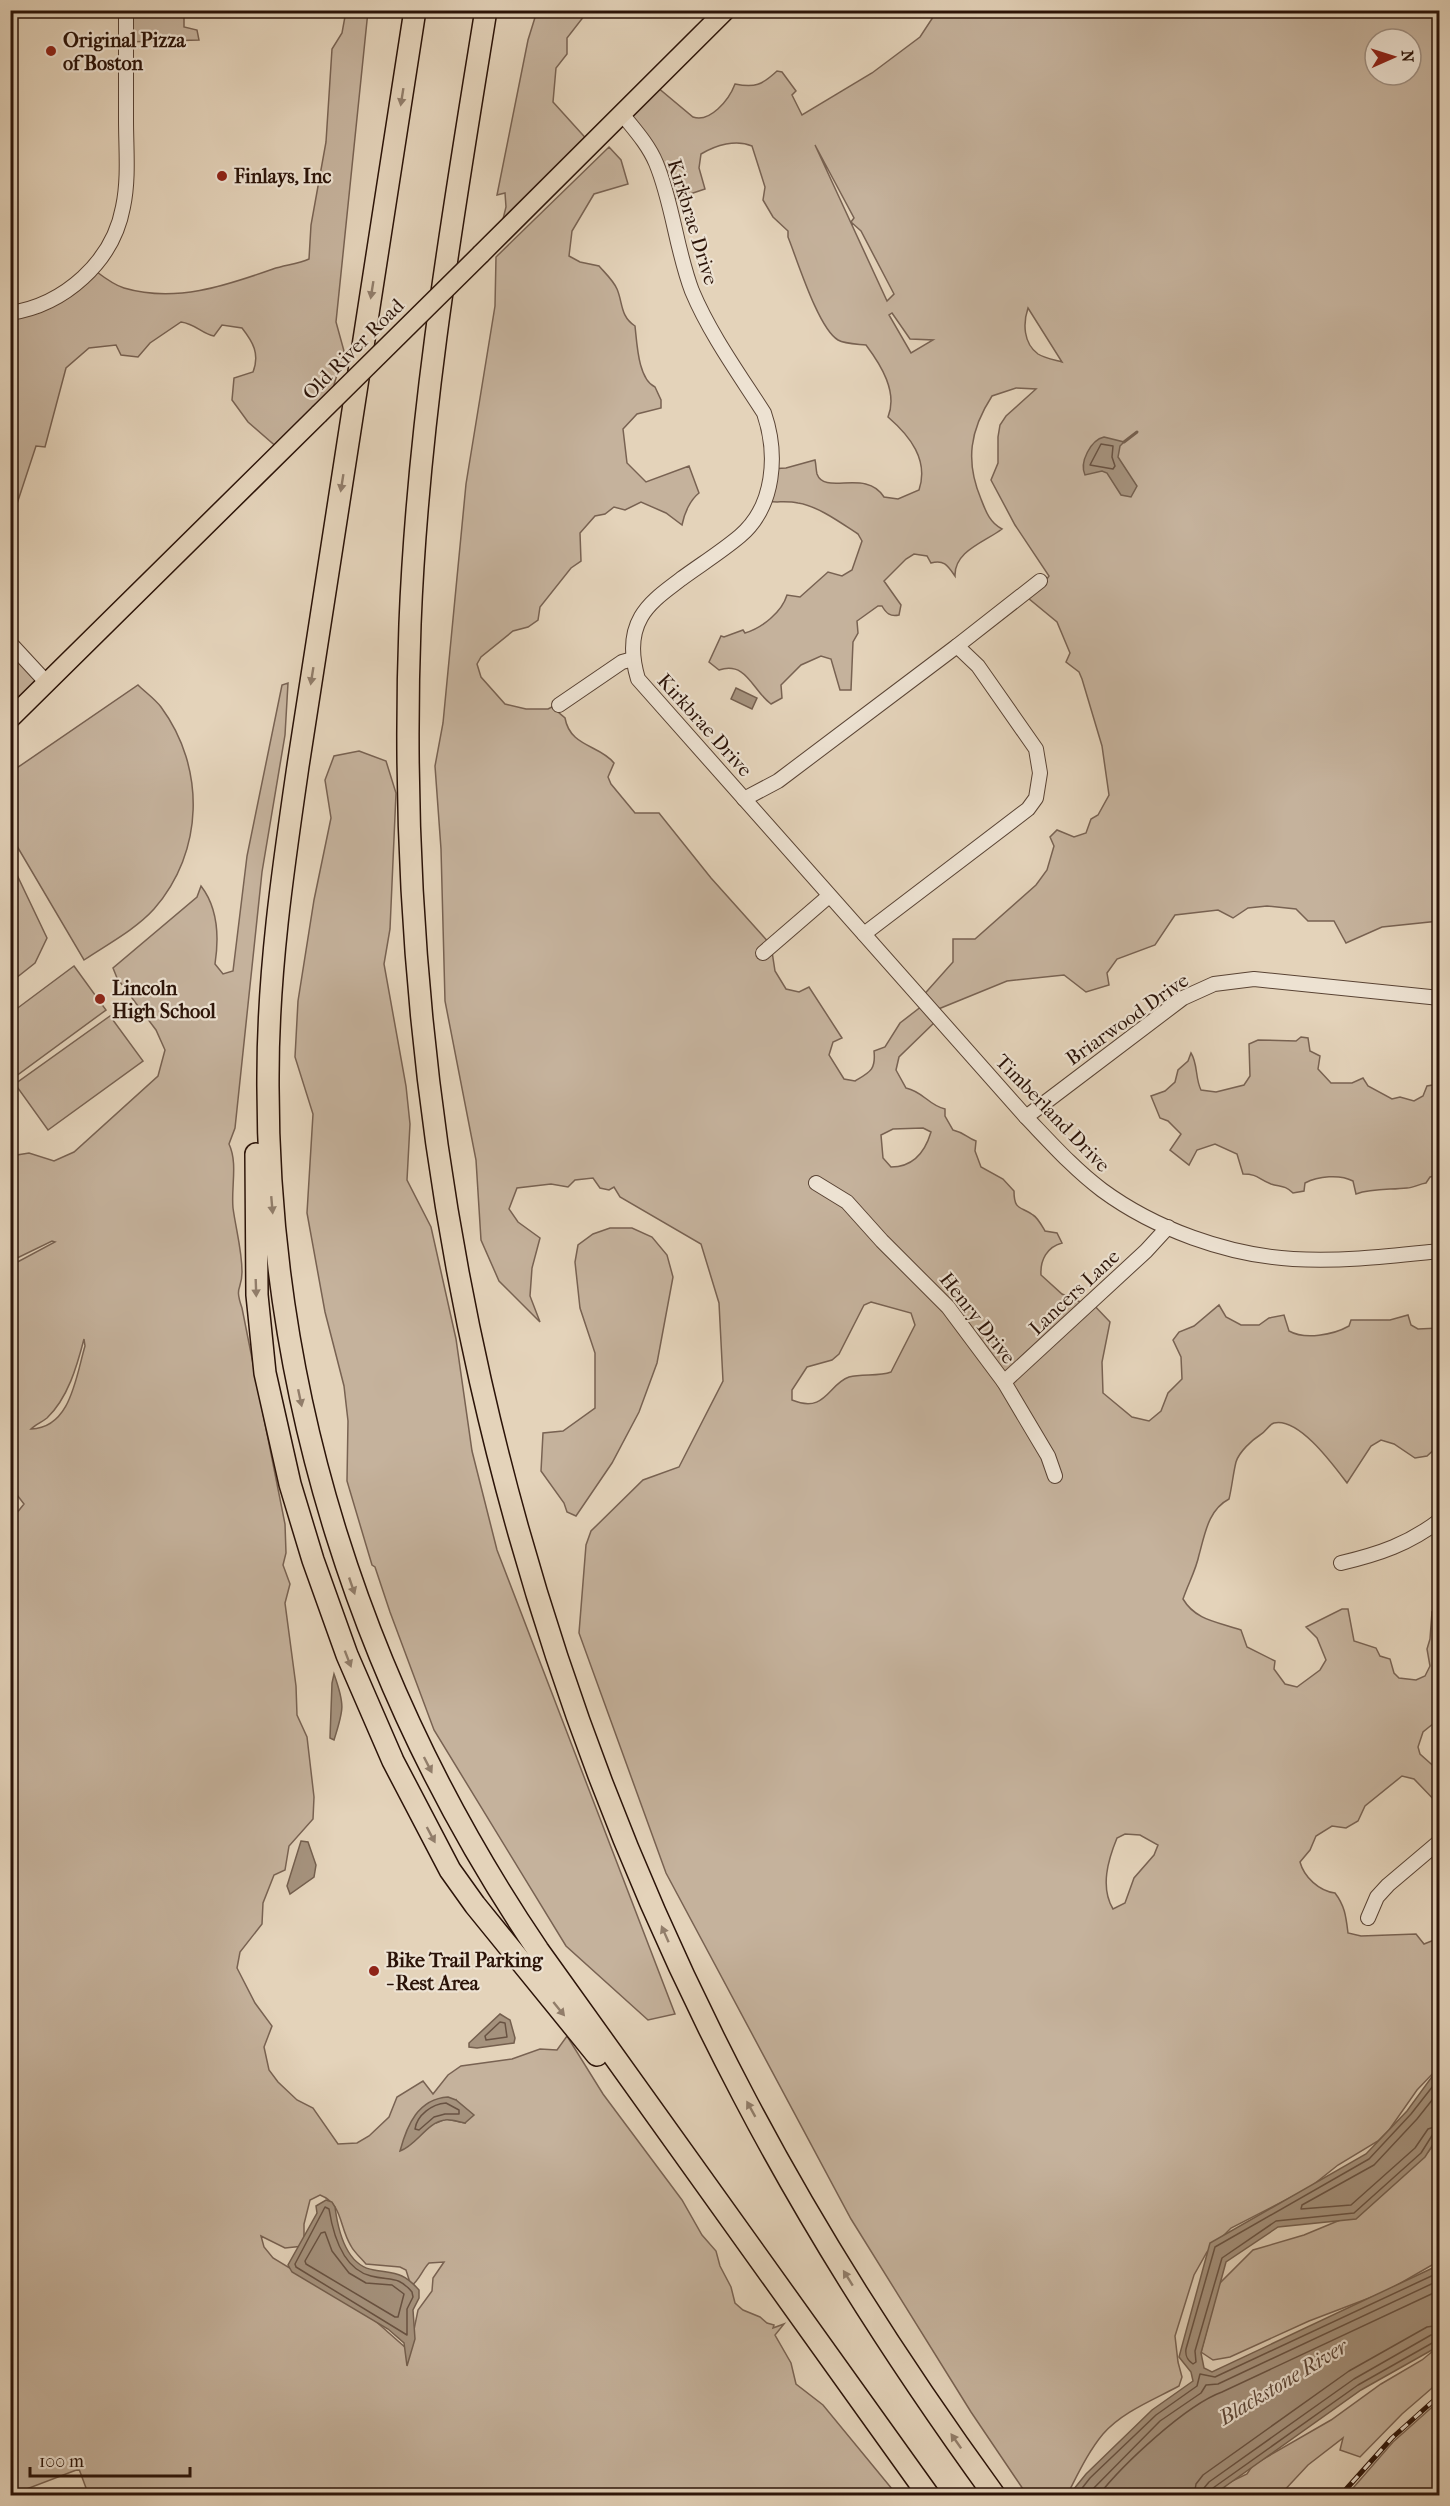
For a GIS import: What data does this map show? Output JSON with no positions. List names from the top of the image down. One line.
{"streets":{"main road":["Old River Road"],"street":["Kirkbrae Drive","Briarwood Drive","Timberland Drive","Lancers Lane","Henry Drive"]},"crossings":[["Kirkbrae Drive","Old River Road"],["Kirkbrae Drive","Timberland Drive"],["Briarwood Drive","Timberland Drive"],["Timberland Drive","Lancers Lane"],["Lancers Lane","Henry Drive"]],"water":["Blackstone River"],"places":["Original Pizza of Boston","Finlays, Inc","Lincoln High School","Bike Trail Parking - Rest Area"],"scale_bar":"100 m","north":"right"}
